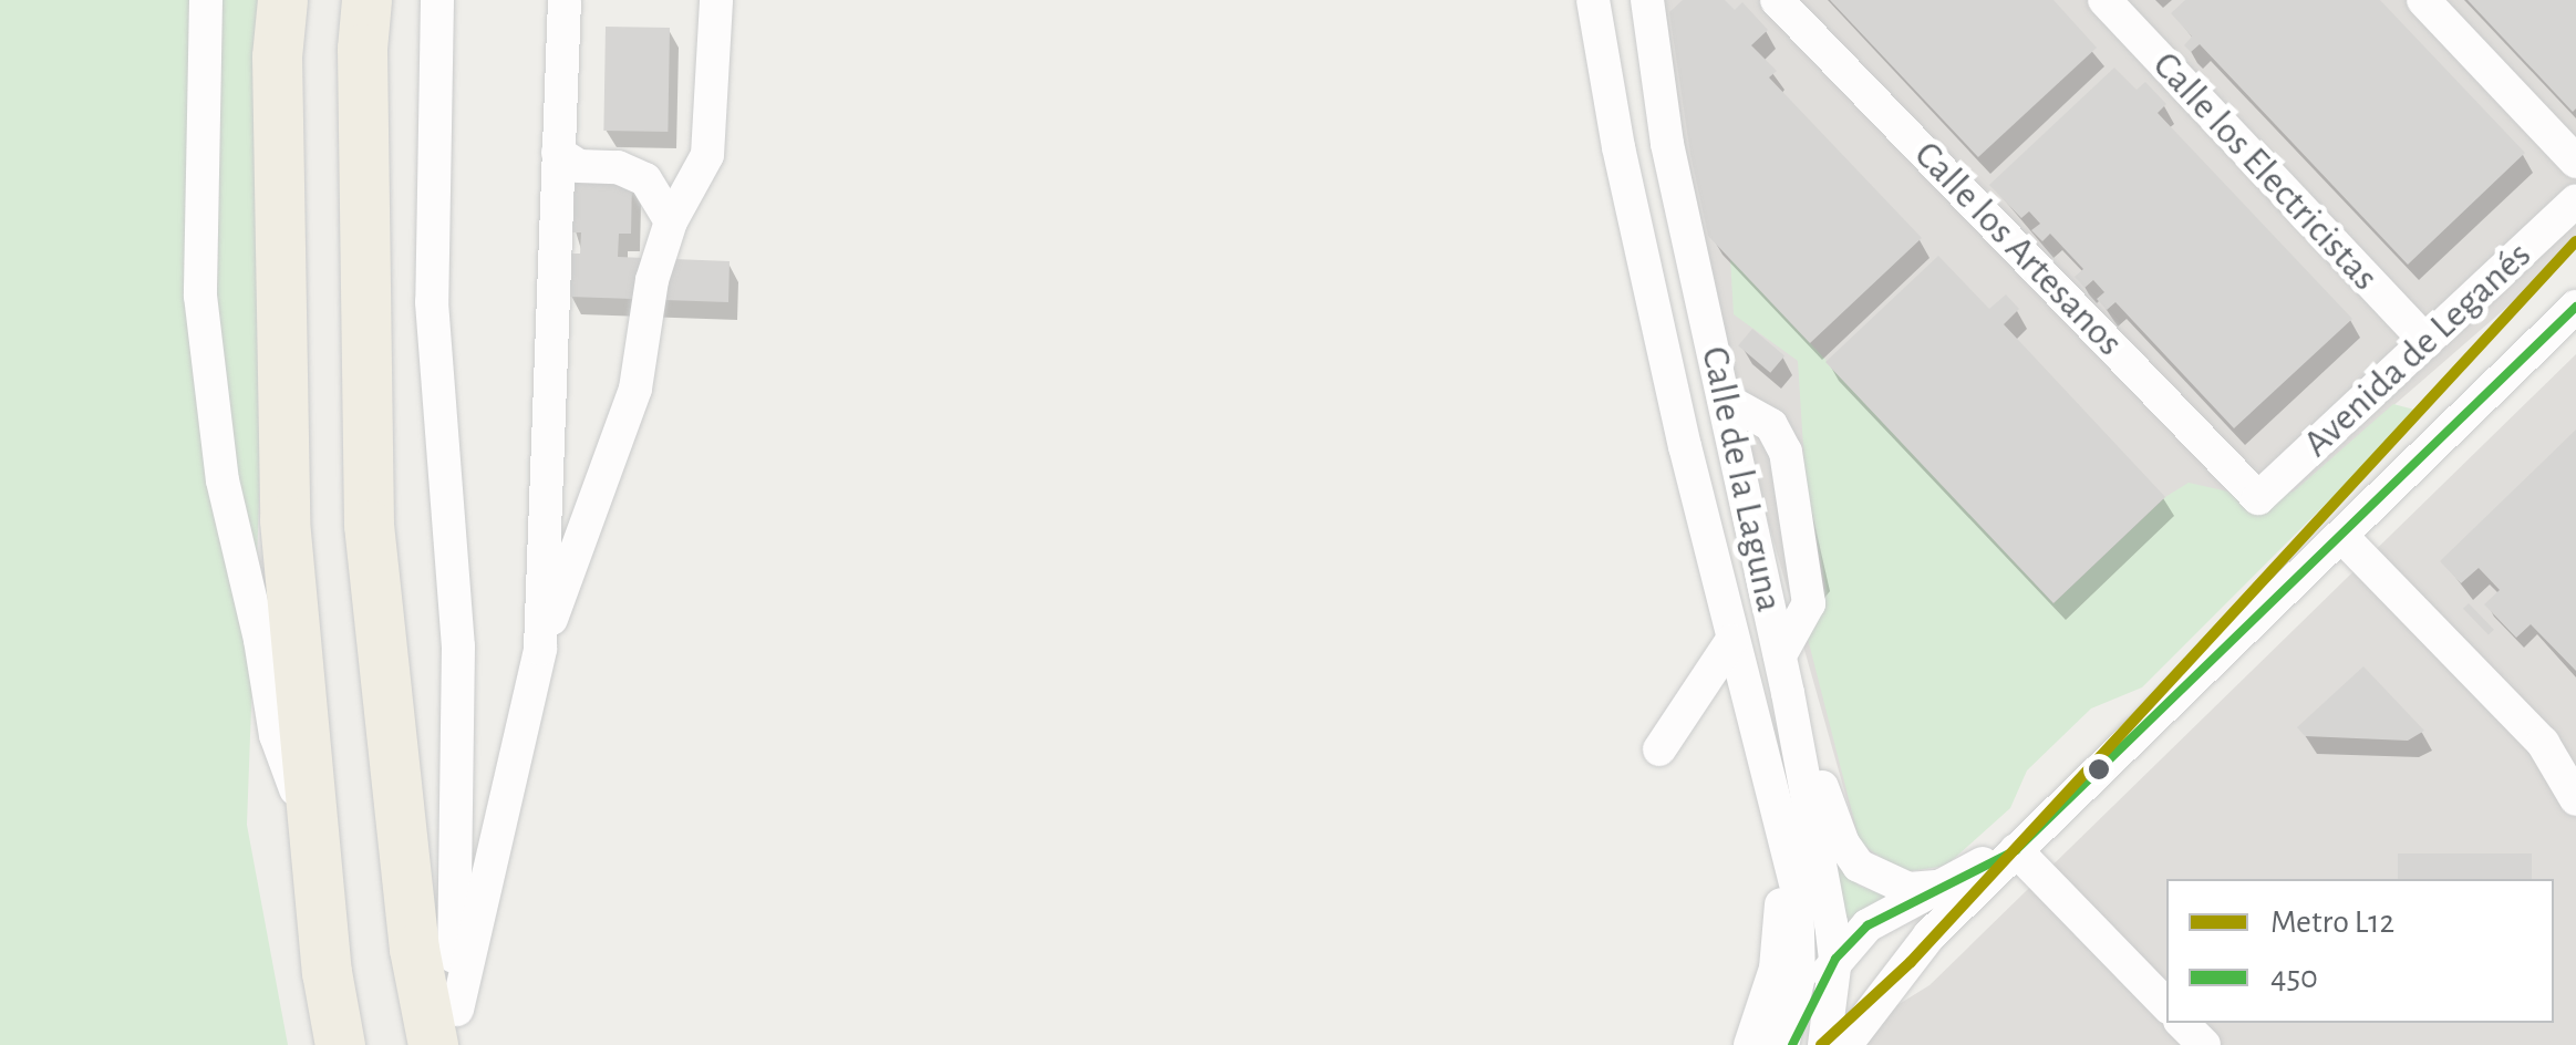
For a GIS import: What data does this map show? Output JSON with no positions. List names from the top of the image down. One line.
{"streets":{"street":["Calle los Electricistas","Calle los Artesanos","Avenida de Leganés","Calle de la Laguna"]},"crossings":[["Calle los Electricistas","Avenida de Leganés"],["Calle los Artesanos","Avenida de Leganés"],["Avenida de Leganés","Calle de la Laguna"]],"lines":["metro line L12","transit line 450"],"legend":["Metro L12","450"]}
